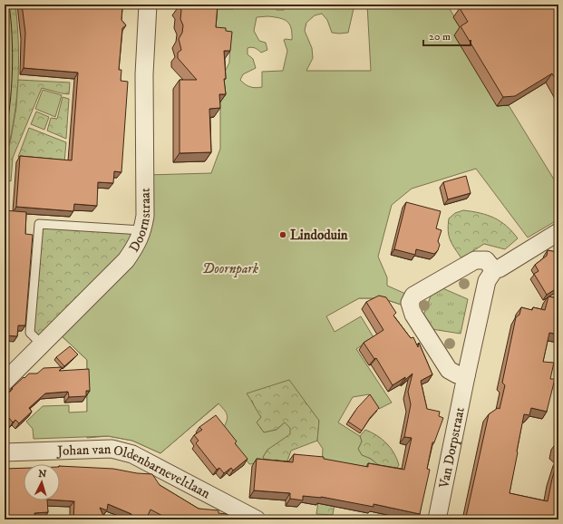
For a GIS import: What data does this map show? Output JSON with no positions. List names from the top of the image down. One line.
{"streets":{"street":["Doornstraat","Van Dorpstraat","Johan van Oldenbarneveltlaan"]},"parks":["Doornpark"],"places":["Lindoduin"],"scale_bar":"20 m","north":"top"}
